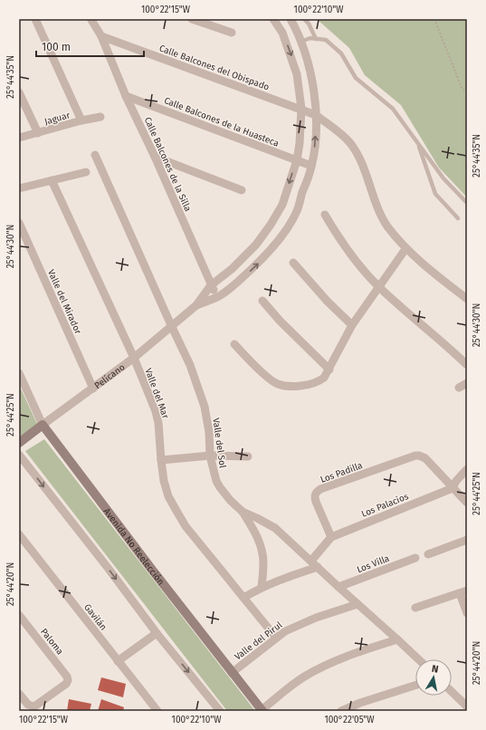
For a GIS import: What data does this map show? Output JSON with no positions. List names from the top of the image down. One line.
{"streets":{"street":["Calle Balcones del Obispado","Jaguar","Calle Balcones de la Huasteca","Calle Balcones de la Silla","Valle del Mirador","Pelícano","Valle del Mar","Valle del Sol","Los Padilla","Los Palacios","Avenida No Reelección","Los Villa","Gavilán","Valle del Pirul","Paloma"]},"crossings":[["Calle Balcones del Obispado","Calle Balcones de la Silla"],["Calle Balcones del Obispado","Pelícano"],["Calle Balcones de la Huasteca","Calle Balcones de la Silla"],["Calle Balcones de la Huasteca","Pelícano"],["Calle Balcones de la Silla","Pelícano"],["Valle del Mirador","Pelícano"],["Pelícano","Valle del Mar"],["Pelícano","Valle del Sol"],["Pelícano","Avenida No Reelección"],["Valle del Mar","Valle del Pirul"],["Valle del Sol","Los Palacios"],["Valle del Sol","Los Villa"],["Valle del Sol","Valle del Pirul"],["Los Padilla","Los Palacios"],["Avenida No Reelección","Valle del Pirul"]],"scale_bar":"100 m","north":"top","coordinates":["100°22'15\"W","100°22'10\"W","25°44'35\"N","25°44'30\"N","25°44'25\"N","25°44'20\"N","100°22'05\"W"]}
